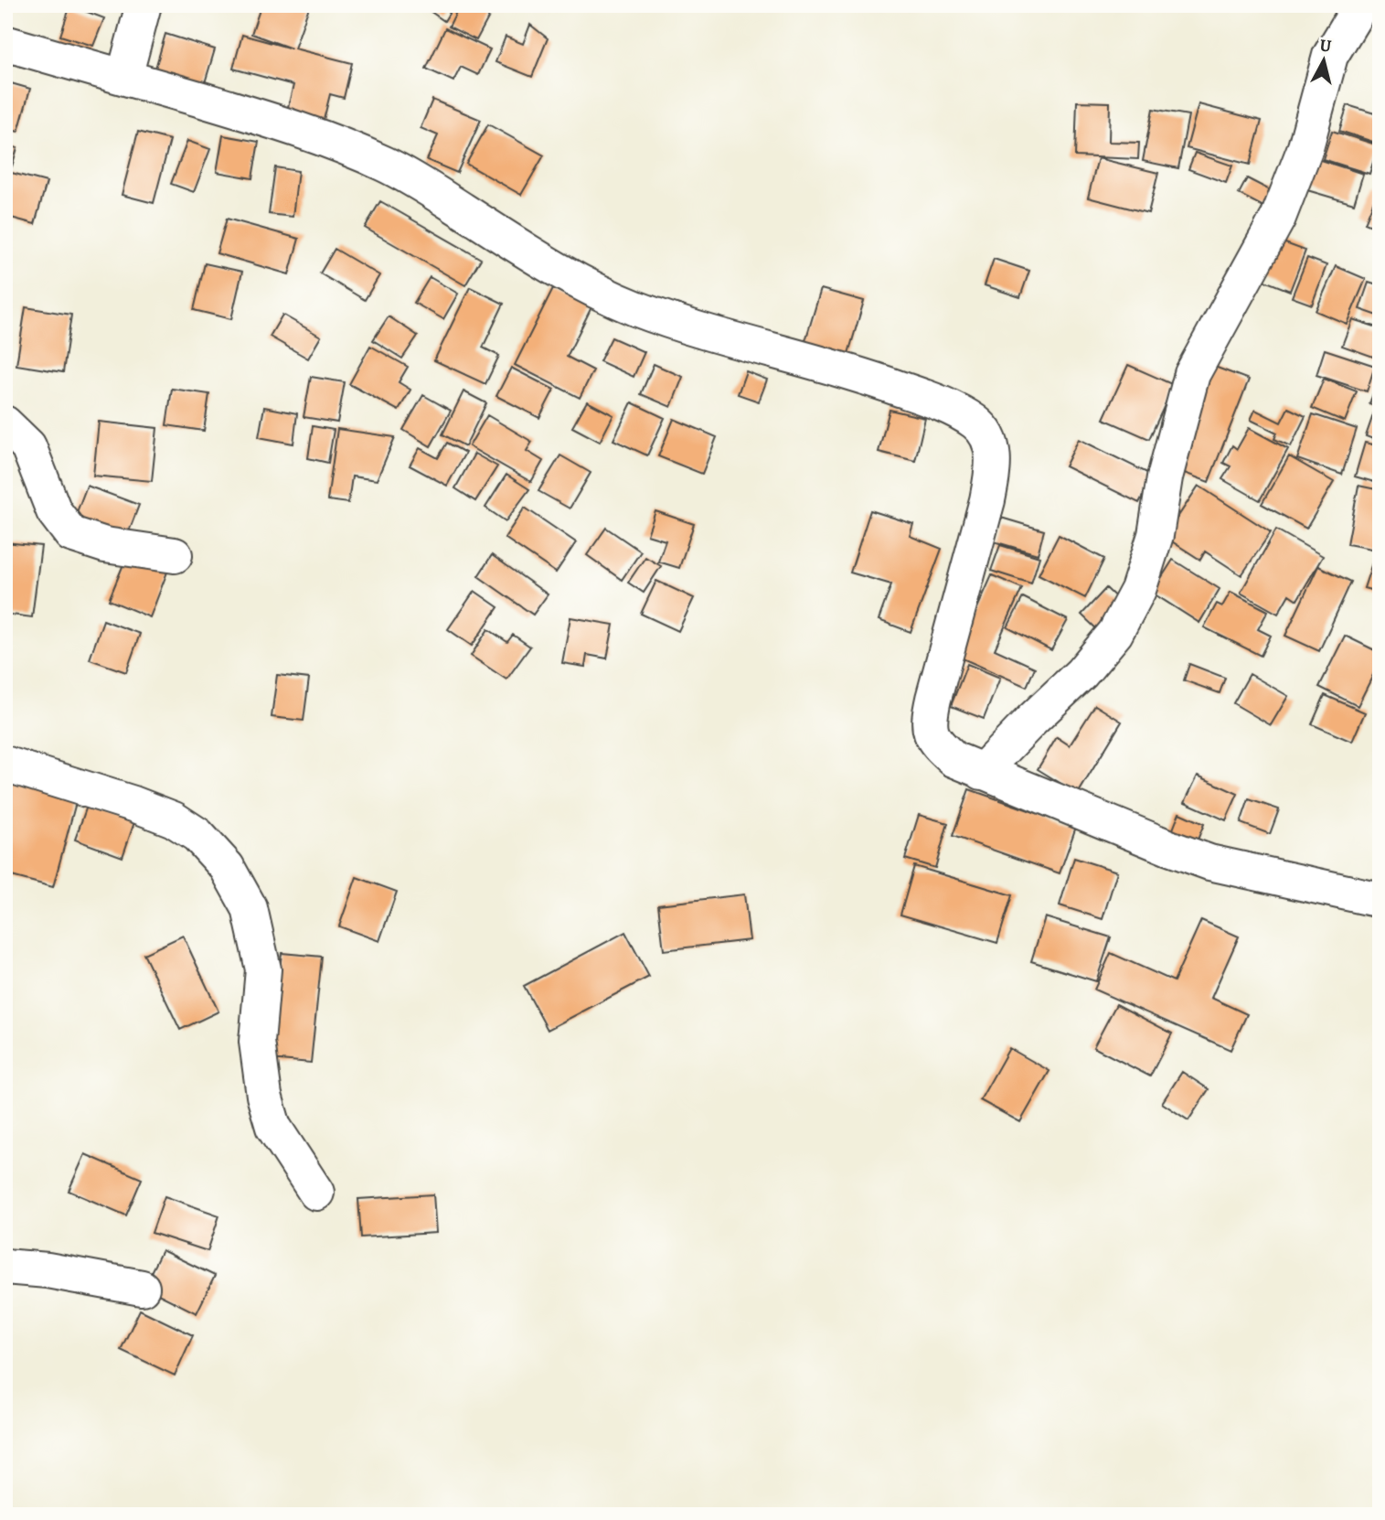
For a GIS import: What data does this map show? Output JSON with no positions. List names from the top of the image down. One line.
{"north":"top"}
